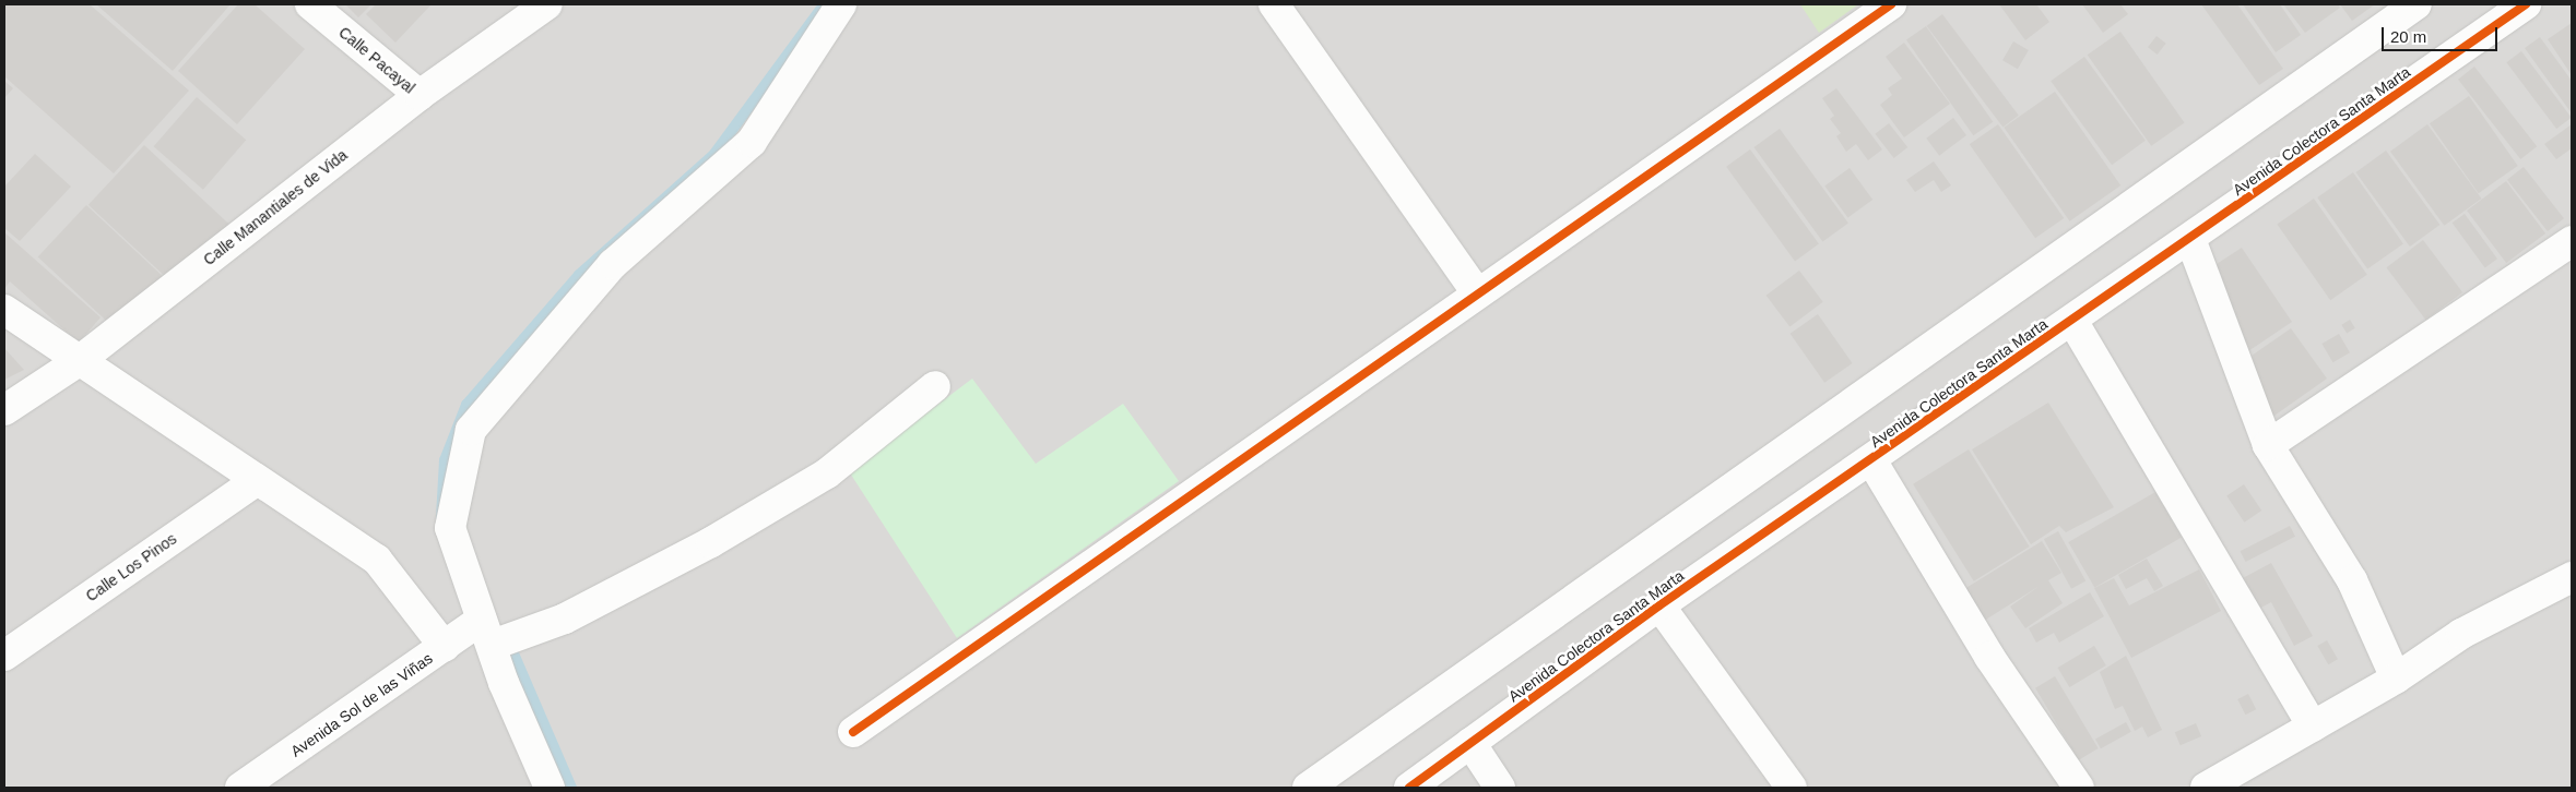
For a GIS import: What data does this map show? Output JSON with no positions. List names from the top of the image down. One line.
{"streets":{"street":["Calle Pacayal","Avenida Colectora Santa Marta","Calle Manantiales de Vida","Calle Los Pinos","Avenida Sol de las Viñas"]},"crossings":[["Calle Pacayal","Calle Manantiales de Vida"]],"scale_bar":"20 m"}
